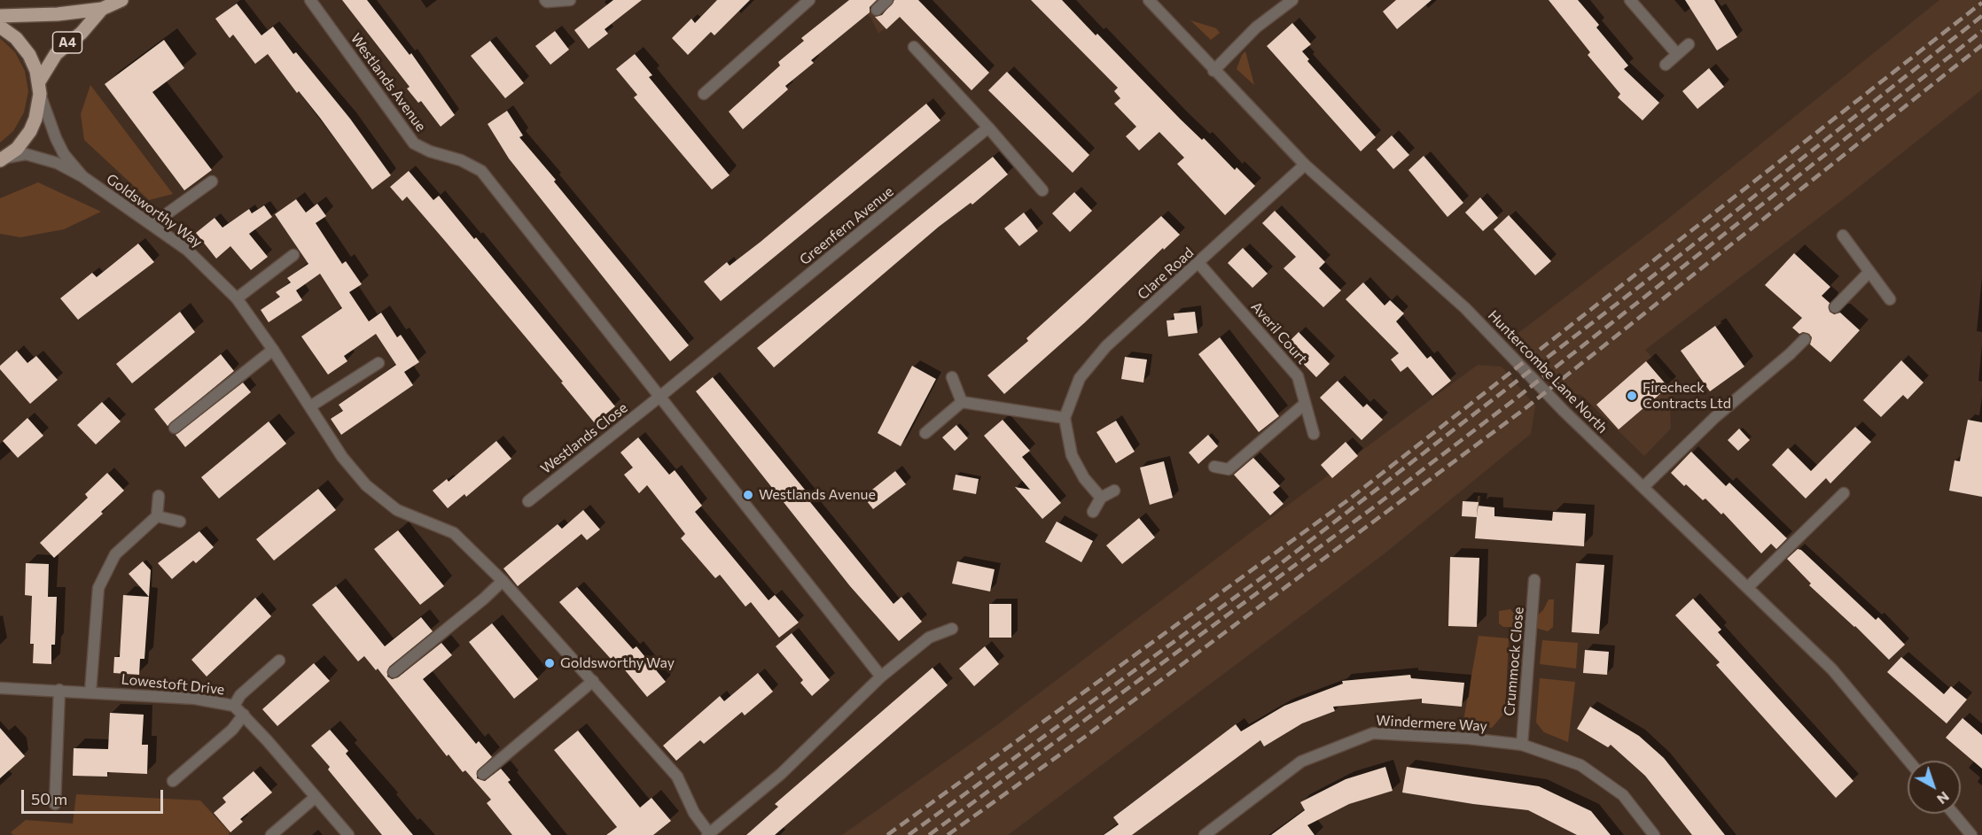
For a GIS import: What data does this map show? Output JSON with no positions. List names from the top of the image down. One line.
{"streets":{"main road":["A4"],"street":["Westlands Avenue","Goldsworthy Way","Greenfern Avenue","Clare Road","Averil Court","Huntercombe Lane North","Westlands Close","Crummock Close","Lowestoft Drive","Windermere Way"]},"crossings":[["A4","Goldsworthy Way"],["Westlands Avenue","Greenfern Avenue"],["Westlands Avenue","Westlands Close"],["Greenfern Avenue","Westlands Close"],["Clare Road","Averil Court"],["Clare Road","Huntercombe Lane North"],["Crummock Close","Windermere Way"]],"places":["Firecheck Contracts Ltd","Westlands Avenue","Goldsworthy Way"],"scale_bar":"50 m","north":"bottom right"}
